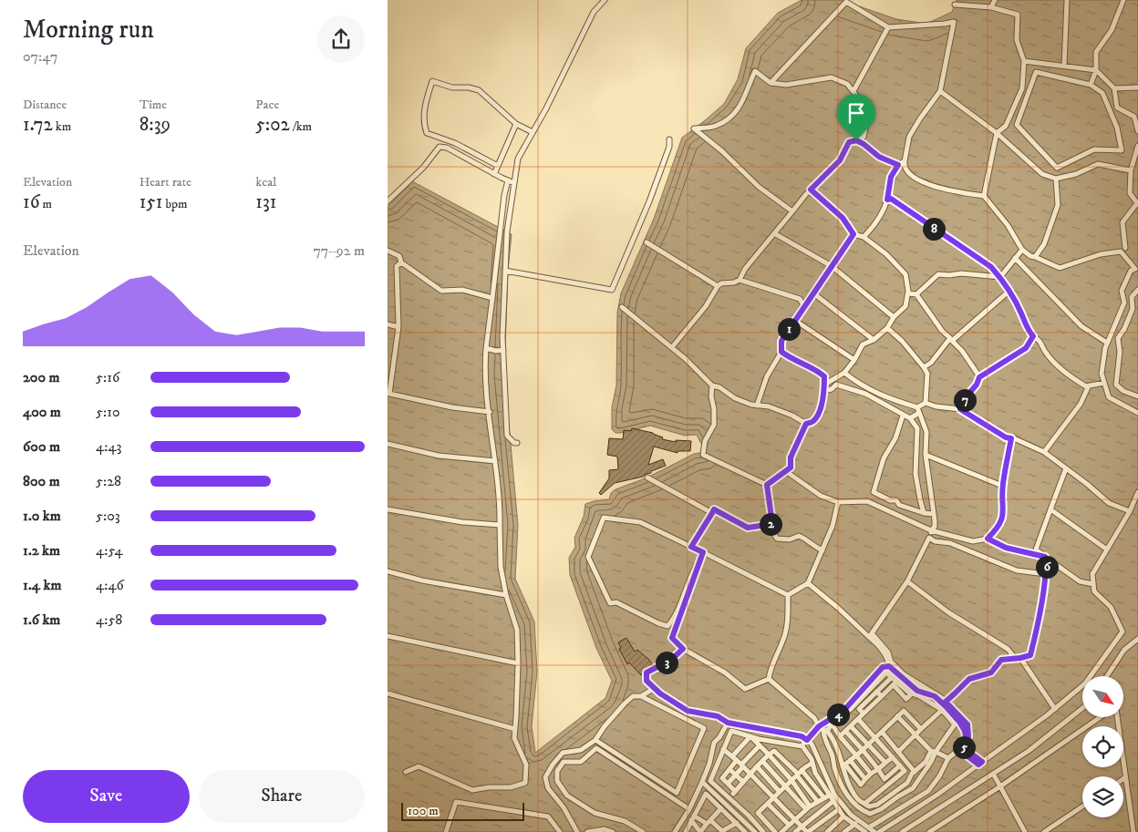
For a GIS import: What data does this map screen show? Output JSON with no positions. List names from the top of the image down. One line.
{"scale_bar":"100 m","north":"bottom right","page":{"heading":["Morning run","07:47"],"stats":[["Distance","1.72 km"],["Time","8:39"],["Pace","5:02 /km"],["Elevation","16 m"],["Heart rate","151 bpm"],["kcal","131"]],"pins":["8","1","7","2","6","3","4","5"],"chart":["Elevation","77–92 m"],"list":[{"name":"200 m","note":"5:16"},{"name":"400 m","note":"5:10"},{"name":"600 m","note":"4:43"},{"name":"800 m","note":"5:28"},{"name":"1.0 km","note":"5:03"},{"name":"1.2 km","note":"4:54"},{"name":"1.4 km","note":"4:46"},{"name":"1.6 km","note":"4:58"}],"buttons":["Save","Share"],"scale":"100 m"}}
